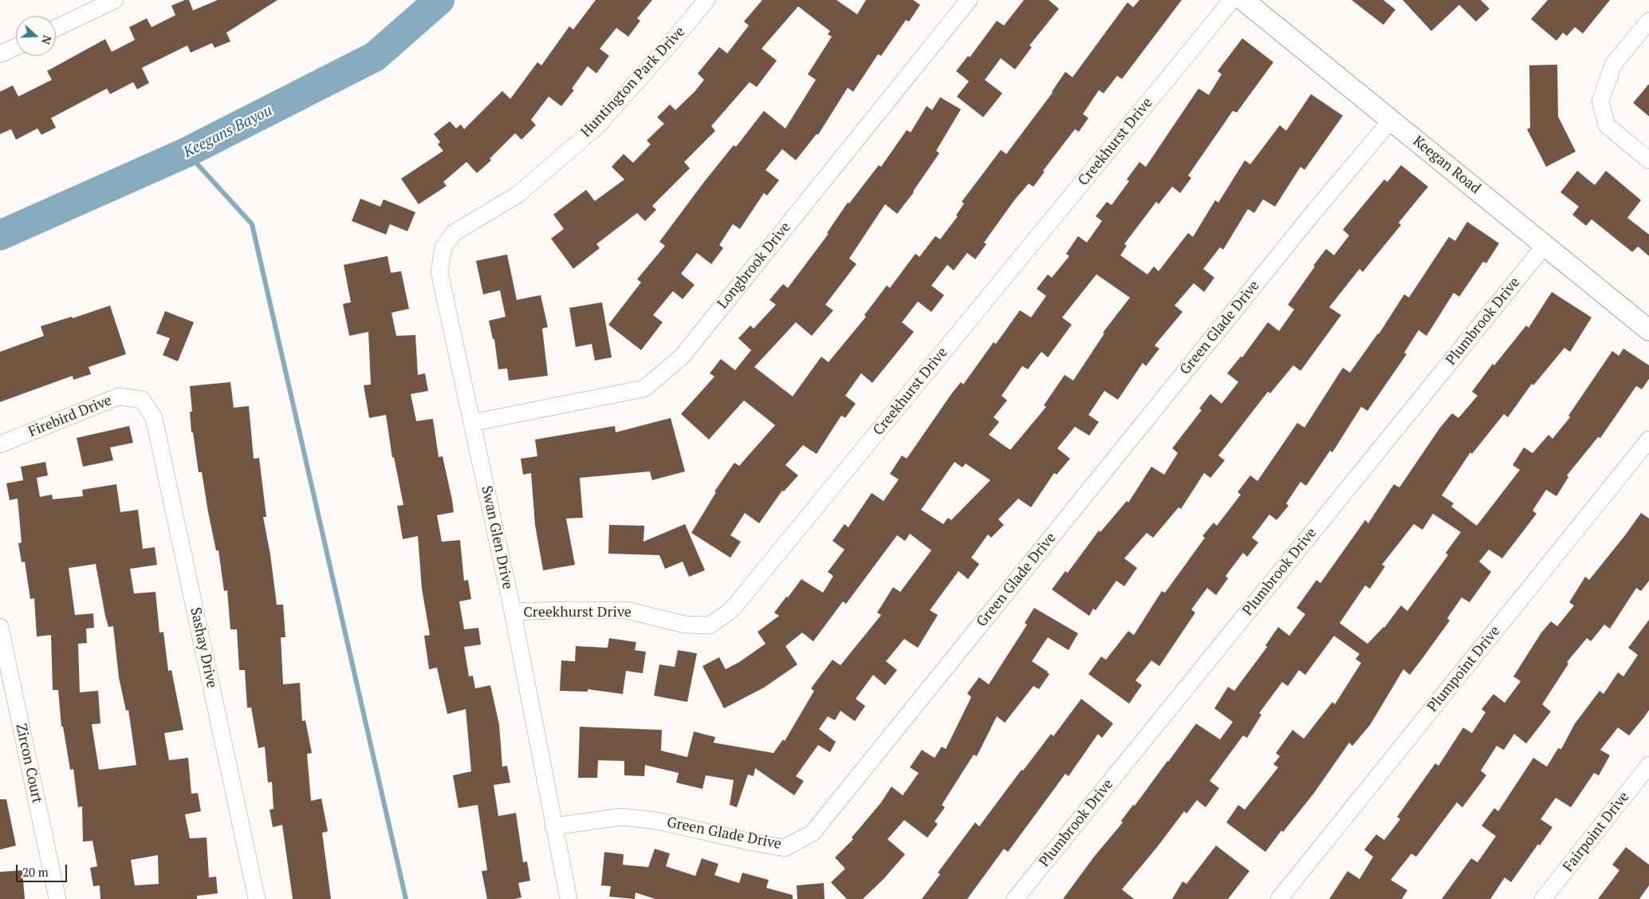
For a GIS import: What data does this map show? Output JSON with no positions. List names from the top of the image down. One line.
{"streets":{"street":["Huntington Park Drive","Creekhurst Drive","Keegan Road","Longbrook Drive","Plumbrook Drive","Green Glade Drive","Firebird Drive","Swan Glen Drive","Sashay Drive","Plumpoint Drive","Zircon Court","Fairpoint Drive"]},"crossings":[["Huntington Park Drive","Swan Glen Drive"],["Creekhurst Drive","Swan Glen Drive"],["Keegan Road","Plumbrook Drive"],["Keegan Road","Green Glade Drive"],["Longbrook Drive","Swan Glen Drive"],["Green Glade Drive","Swan Glen Drive"],["Firebird Drive","Sashay Drive"]],"water":["Keegans Bayou"],"scale_bar":"20 m","north":"right"}
